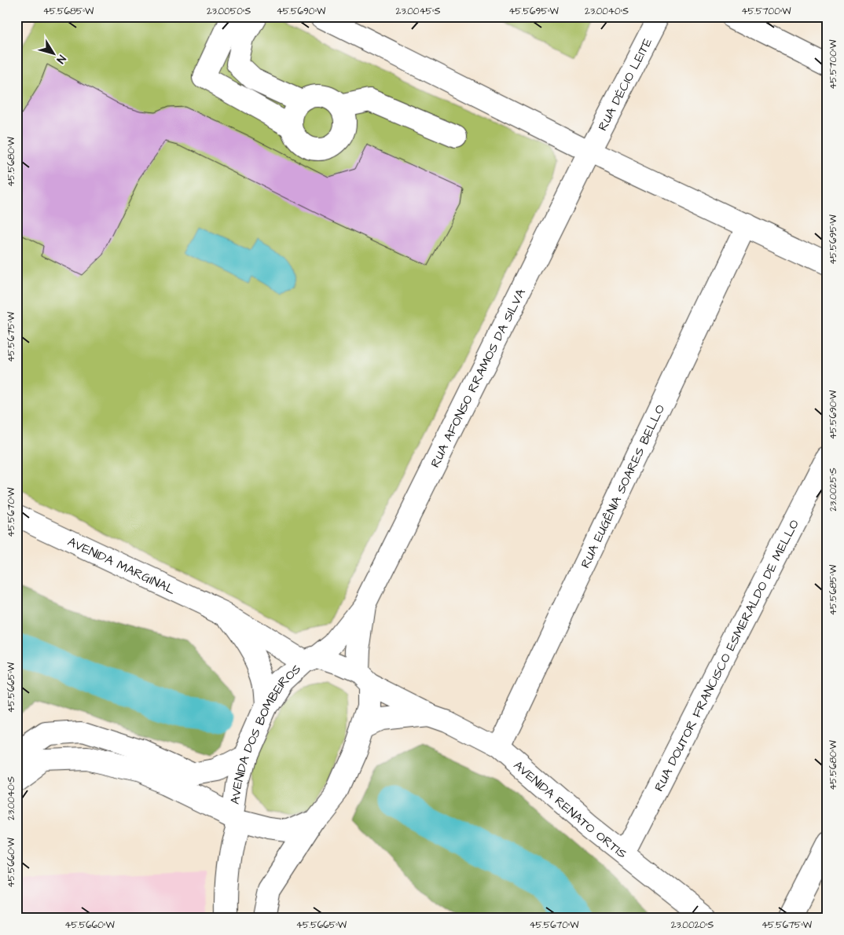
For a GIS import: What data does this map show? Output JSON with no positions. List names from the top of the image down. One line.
{"streets":{"street":["RUA DÉCIO LEITE","RUA AFONSO RRAMOS DA SILVA","RUA EUGÊNIA SOARES BELLO","AVENIDA MARGINAL","RUA DOUTOR FRANCISCO ESMERALDO DE MELLO","AVENIDA DOS BOMBEIROS","AVENIDA RENATO ORTIS"]},"crossings":[["RUA DÉCIO LEITE","RUA AFONSO RRAMOS DA SILVA"],["RUA AFONSO RRAMOS DA SILVA","AVENIDA MARGINAL"],["RUA AFONSO RRAMOS DA SILVA","AVENIDA DOS BOMBEIROS"],["RUA AFONSO RRAMOS DA SILVA","AVENIDA RENATO ORTIS"],["RUA EUGÊNIA SOARES BELLO","AVENIDA RENATO ORTIS"],["AVENIDA MARGINAL","AVENIDA DOS BOMBEIROS"],["RUA DOUTOR FRANCISCO ESMERALDO DE MELLO","AVENIDA RENATO ORTIS"],["AVENIDA DOS BOMBEIROS","AVENIDA RENATO ORTIS"]],"north":"bottom right","coordinates":["45.5685°W","23.0050°S","45.5690°W","23.0045°S","45.5695°W","23.0040°S","45.5700°W","45.5680°W","45.5675°W","23.0025°S","45.5670°W","45.5665°W","45.5660°W","23.0020°S"]}
